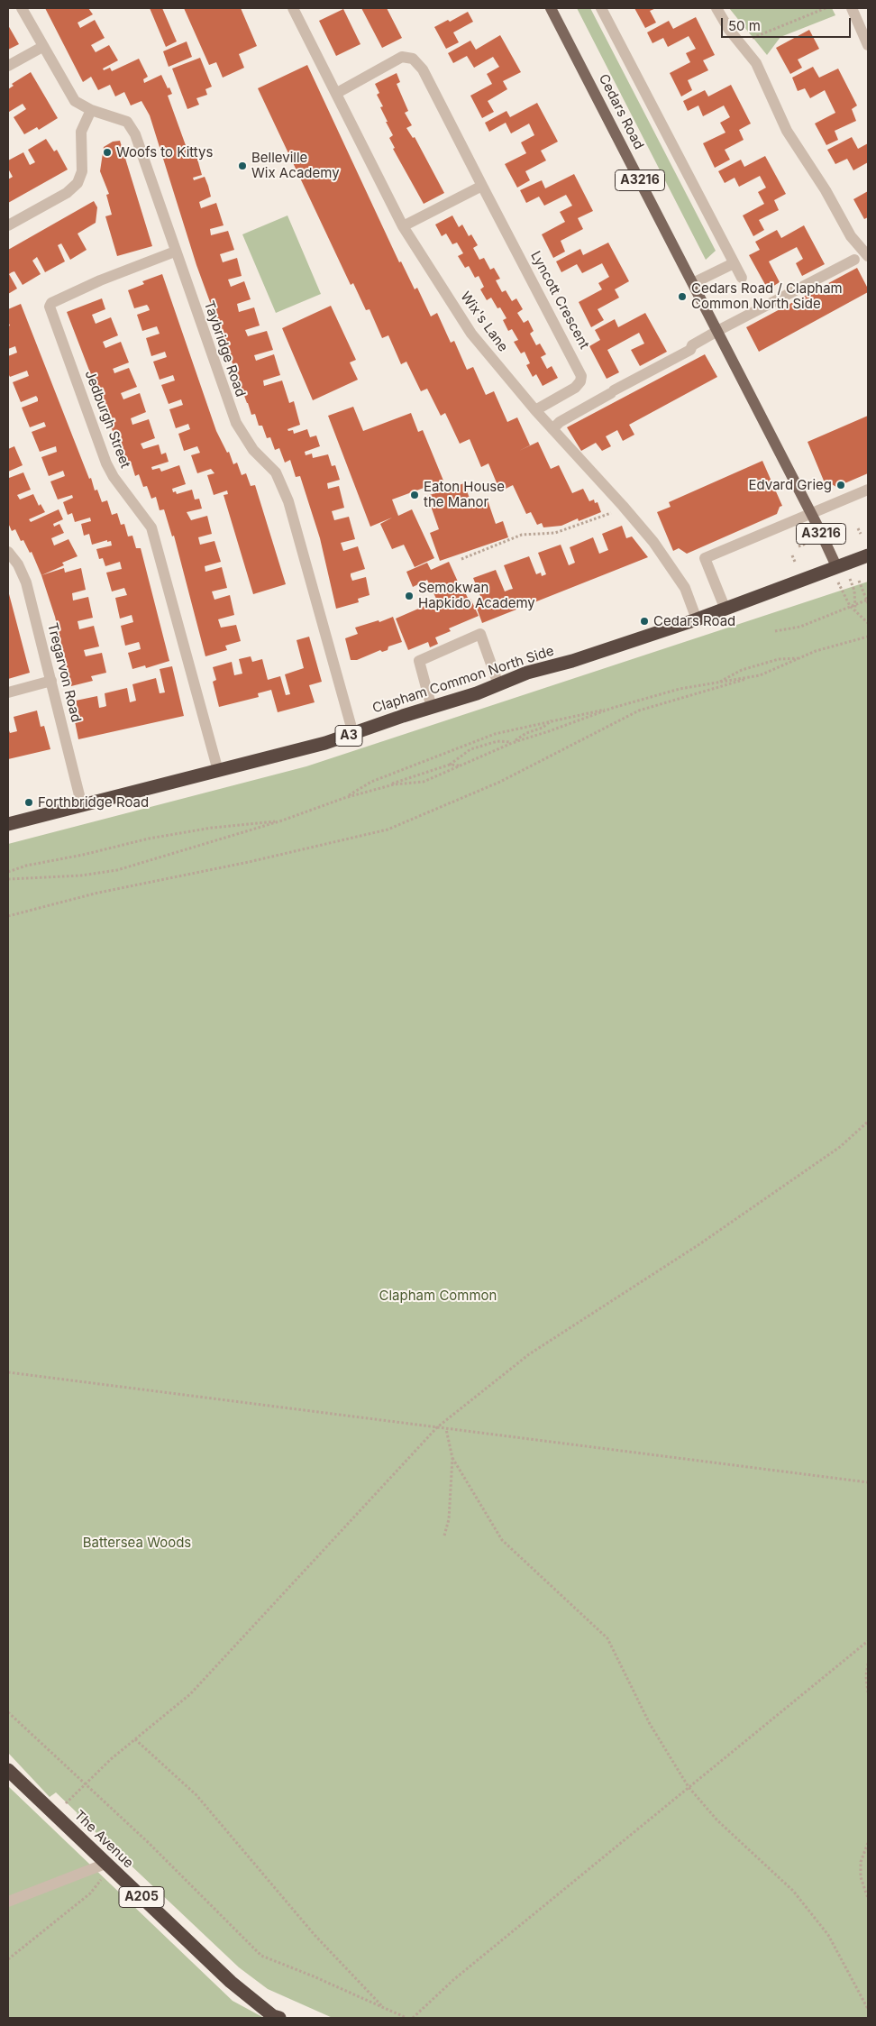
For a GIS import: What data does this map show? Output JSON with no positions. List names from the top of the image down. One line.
{"streets":{"highway":["Clapham Common North Side","A3","The Avenue","A205"],"main road":["Cedars Road","A3216"],"street":["Lyncott Crescent","Wix's Lane","Taybridge Road","Jedburgh Street","Tregarvon Road"]},"crossings":[["Cedars Road","Clapham Common North Side"],["Lyncott Crescent","Wix's Lane"],["Wix's Lane","Clapham Common North Side"],["Taybridge Road","Jedburgh Street"],["Taybridge Road","Clapham Common North Side"],["Jedburgh Street","Clapham Common North Side"],["Tregarvon Road","Clapham Common North Side"]],"parks":["Clapham Common","Battersea Woods"],"places":["Woofs to Kittys","Belleville Wix Academy","Cedars Road / Clapham Common North Side","Edvard Grieg","Eaton House the Manor","Semokwan Hapkido Academy","Cedars Road","Forthbridge Road"],"scale_bar":"50 m"}
